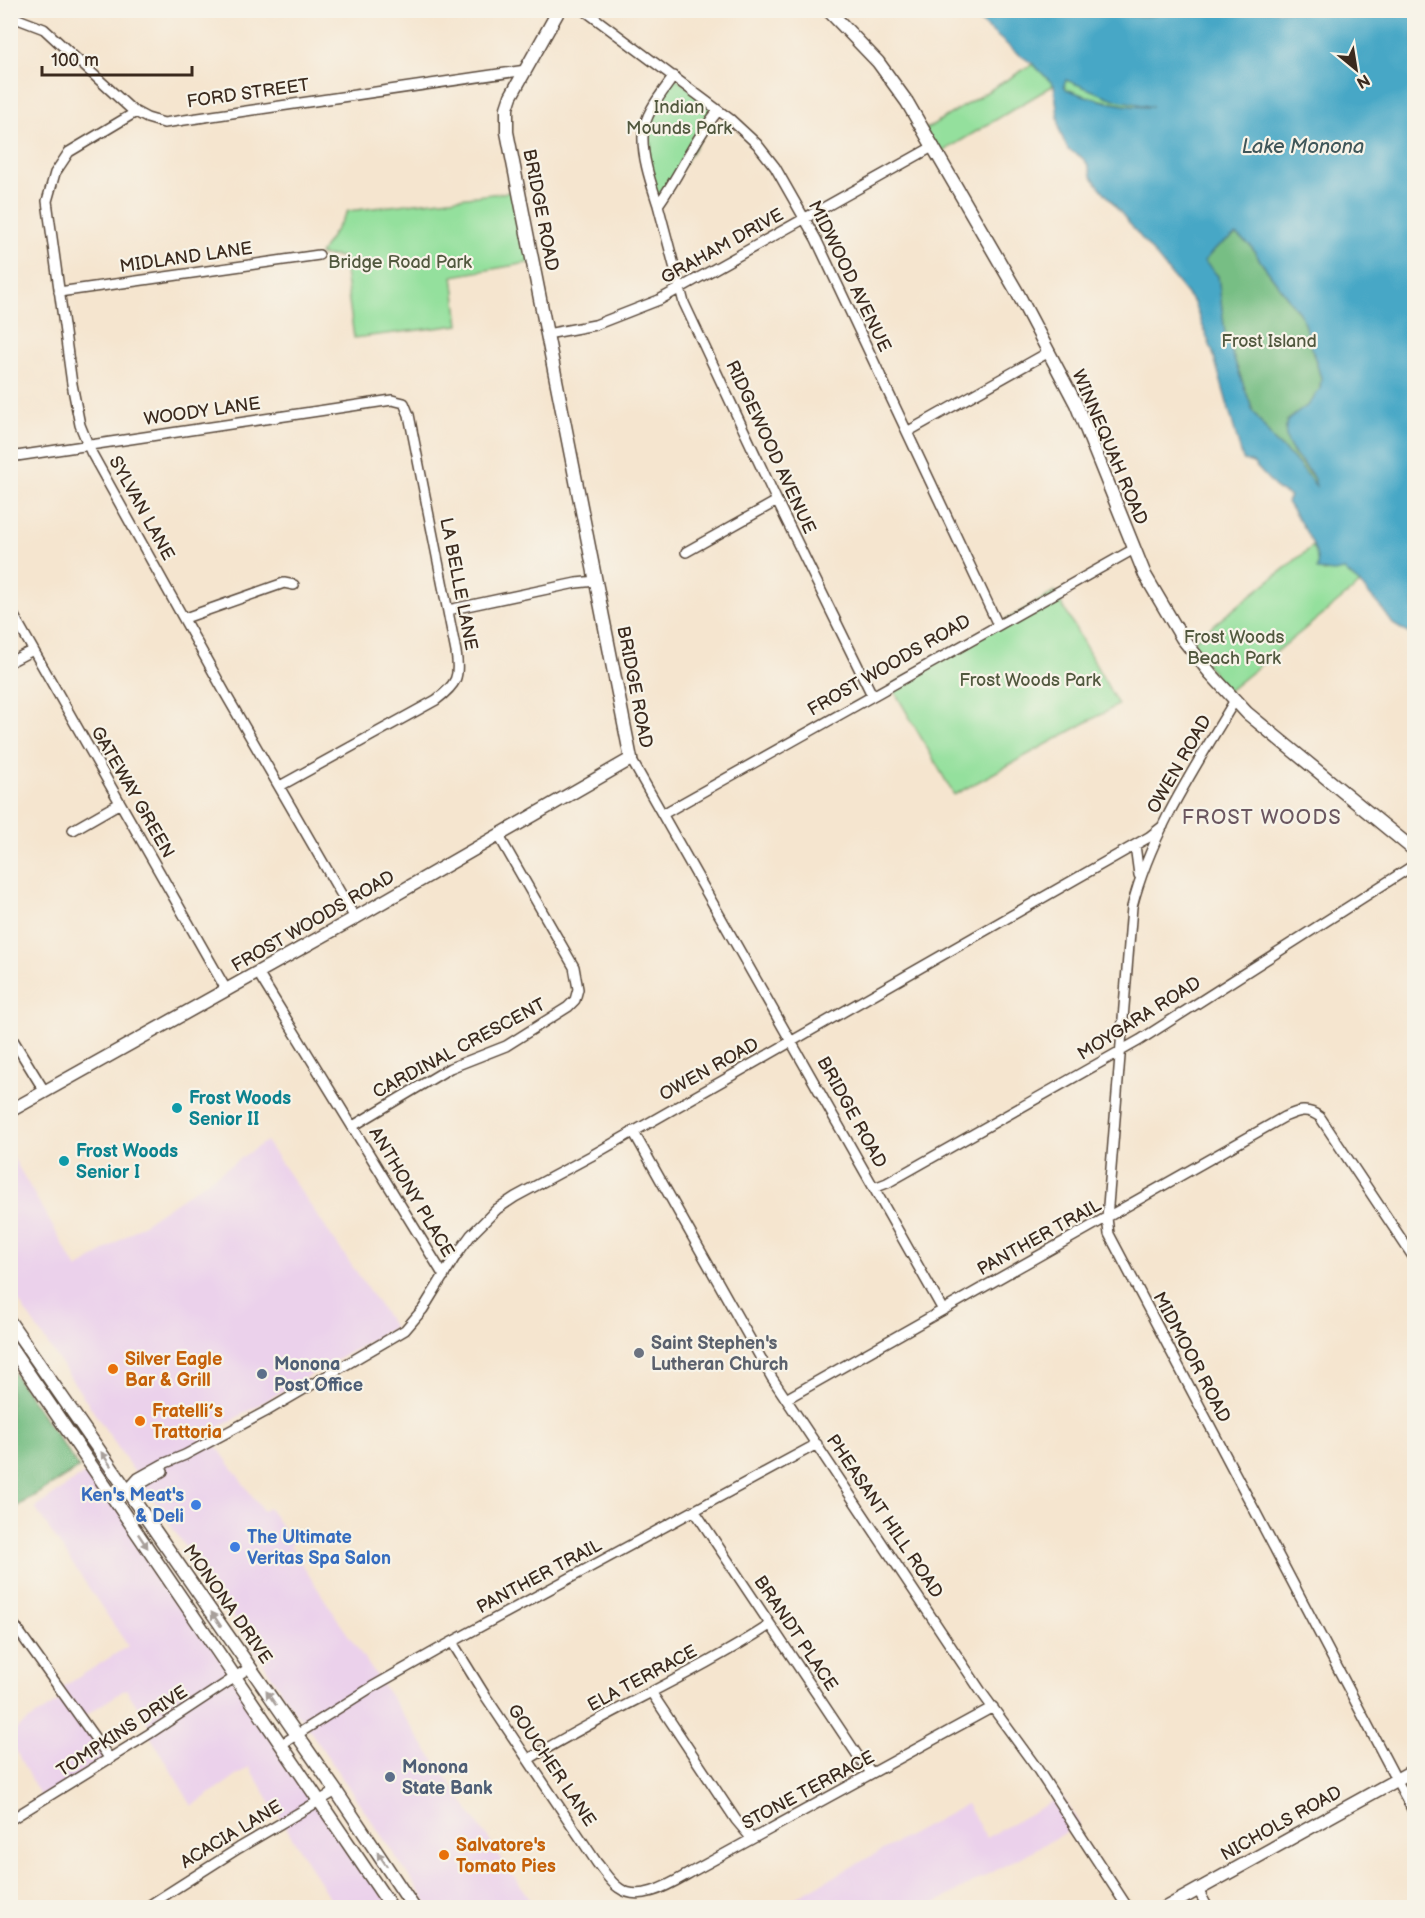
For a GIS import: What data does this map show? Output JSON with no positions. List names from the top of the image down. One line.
{"streets":{"street":["FORD STREET","BRIDGE ROAD","GRAHAM DRIVE","MIDLAND LANE","MIDWOOD AVENUE","WOODY LANE","RIDGEWOOD AVENUE","WINNEQUAH ROAD","SYLVAN LANE","LA BELLE LANE","FROST WOODS ROAD","OWEN ROAD","GATEWAY GREEN","MOYGARA ROAD","CARDINAL CRESCENT","ANTHONY PLACE","PANTHER TRAIL","MIDMOOR ROAD","PHEASANT HILL ROAD","MONONA DRIVE","BRANDT PLACE","ELA TERRACE","TOMPKINS DRIVE","GOUCHER LANE","STONE TERRACE","NICHOLS ROAD","ACACIA LANE"]},"crossings":[["FORD STREET","BRIDGE ROAD"],["FORD STREET","SYLVAN LANE"],["BRIDGE ROAD","GRAHAM DRIVE"],["BRIDGE ROAD","FROST WOODS ROAD"],["BRIDGE ROAD","OWEN ROAD"],["BRIDGE ROAD","MOYGARA ROAD"],["BRIDGE ROAD","PANTHER TRAIL"],["GRAHAM DRIVE","MIDWOOD AVENUE"],["GRAHAM DRIVE","RIDGEWOOD AVENUE"],["GRAHAM DRIVE","WINNEQUAH ROAD"],["MIDLAND LANE","SYLVAN LANE"],["MIDWOOD AVENUE","RIDGEWOOD AVENUE"],["MIDWOOD AVENUE","FROST WOODS ROAD"],["WOODY LANE","SYLVAN LANE"],["WOODY LANE","LA BELLE LANE"],["RIDGEWOOD AVENUE","FROST WOODS ROAD"],["WINNEQUAH ROAD","FROST WOODS ROAD"],["WINNEQUAH ROAD","OWEN ROAD"],["SYLVAN LANE","LA BELLE LANE"],["SYLVAN LANE","FROST WOODS ROAD"],["FROST WOODS ROAD","GATEWAY GREEN"],["FROST WOODS ROAD","CARDINAL CRESCENT"],["FROST WOODS ROAD","ANTHONY PLACE"],["OWEN ROAD","ANTHONY PLACE"],["OWEN ROAD","MIDMOOR ROAD"],["OWEN ROAD","PHEASANT HILL ROAD"],["OWEN ROAD","MONONA DRIVE"],["MOYGARA ROAD","MIDMOOR ROAD"],["CARDINAL CRESCENT","ANTHONY PLACE"],["PANTHER TRAIL","MIDMOOR ROAD"],["PANTHER TRAIL","PHEASANT HILL ROAD"],["PANTHER TRAIL","MONONA DRIVE"],["PANTHER TRAIL","BRANDT PLACE"],["PANTHER TRAIL","GOUCHER LANE"],["MIDMOOR ROAD","NICHOLS ROAD"],["PHEASANT HILL ROAD","STONE TERRACE"],["MONONA DRIVE","TOMPKINS DRIVE"],["MONONA DRIVE","ACACIA LANE"],["BRANDT PLACE","ELA TERRACE"],["BRANDT PLACE","STONE TERRACE"],["ELA TERRACE","GOUCHER LANE"],["GOUCHER LANE","STONE TERRACE"]],"districts":["FROST WOODS"],"water":["Lake Monona"],"parks":["Indian Mounds Park","Bridge Road Park","Frost Island","Frost Woods Beach Park","Frost Woods Park"],"places":["Frost Woods Senior II","Frost Woods Senior I","Saint Stephen's Lutheran Church","Silver Eagle Bar & Grill","Monona Post Office","Fratelli’s Trattoria","Ken's Meat's & Deli","The Ultimate Veritas Spa Salon","Monona State Bank","Salvatore's Tomato Pies"],"scale_bar":"100 m","north":"bottom right"}
